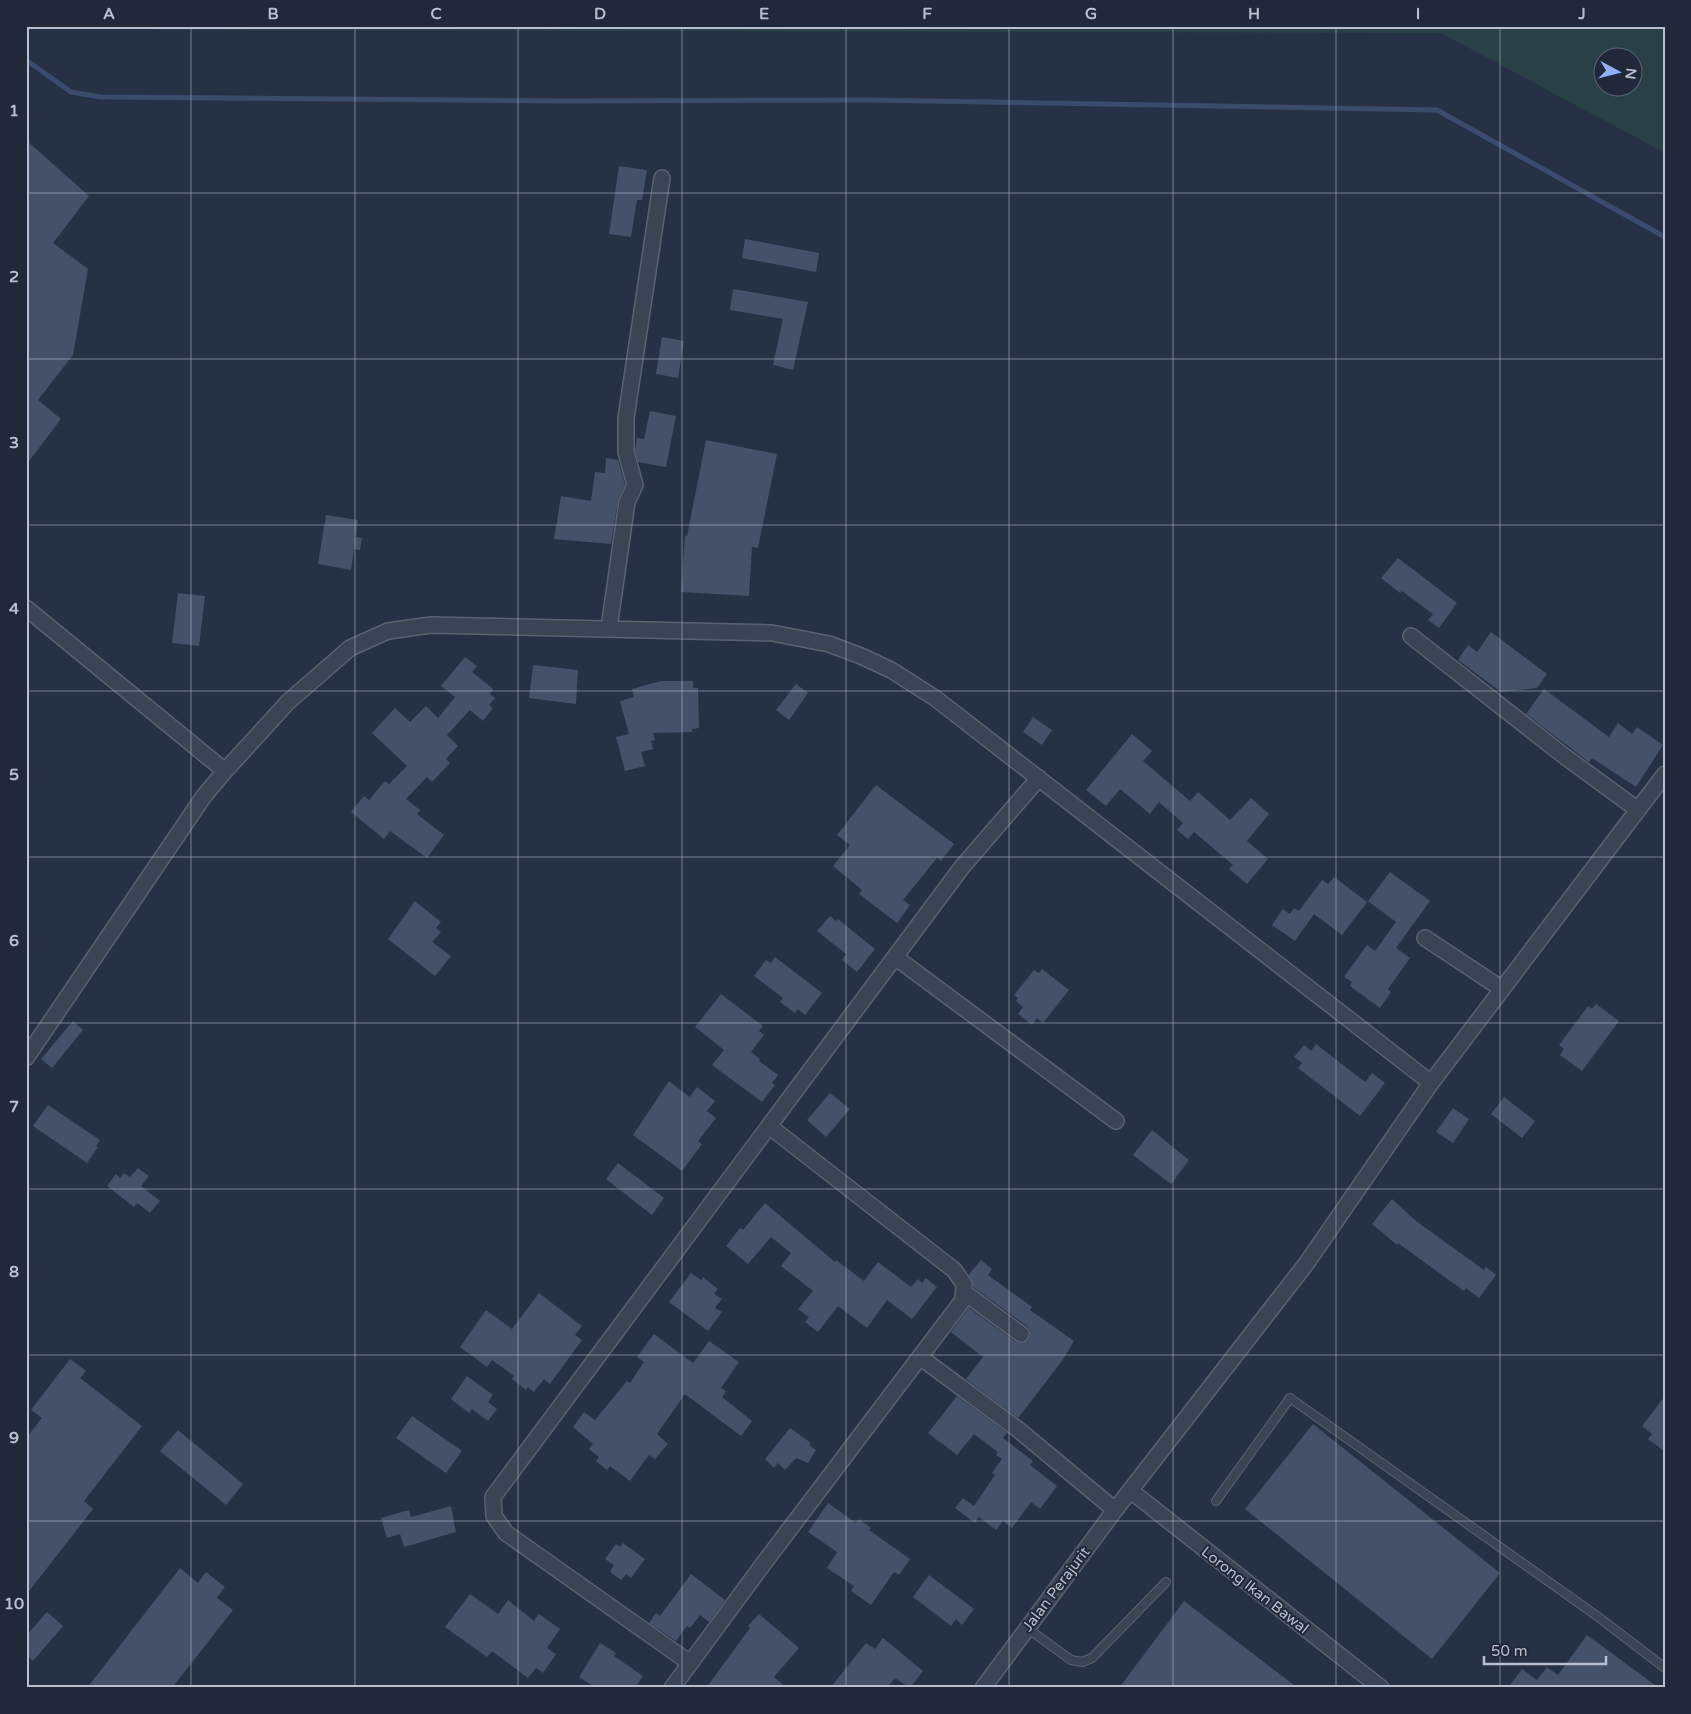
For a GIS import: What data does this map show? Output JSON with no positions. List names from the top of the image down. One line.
{"streets":{"street":["Jalan Perajurit","Lorong Ikan Bawal"]},"crossings":[["Jalan Perajurit","Lorong Ikan Bawal"]],"scale_bar":"50 m","north":"right","grid":{"columns":["A","B","C","D","E","F","G","H","I","J"],"rows":["1","2","3","4","5","6","7","8","9","10"]}}
